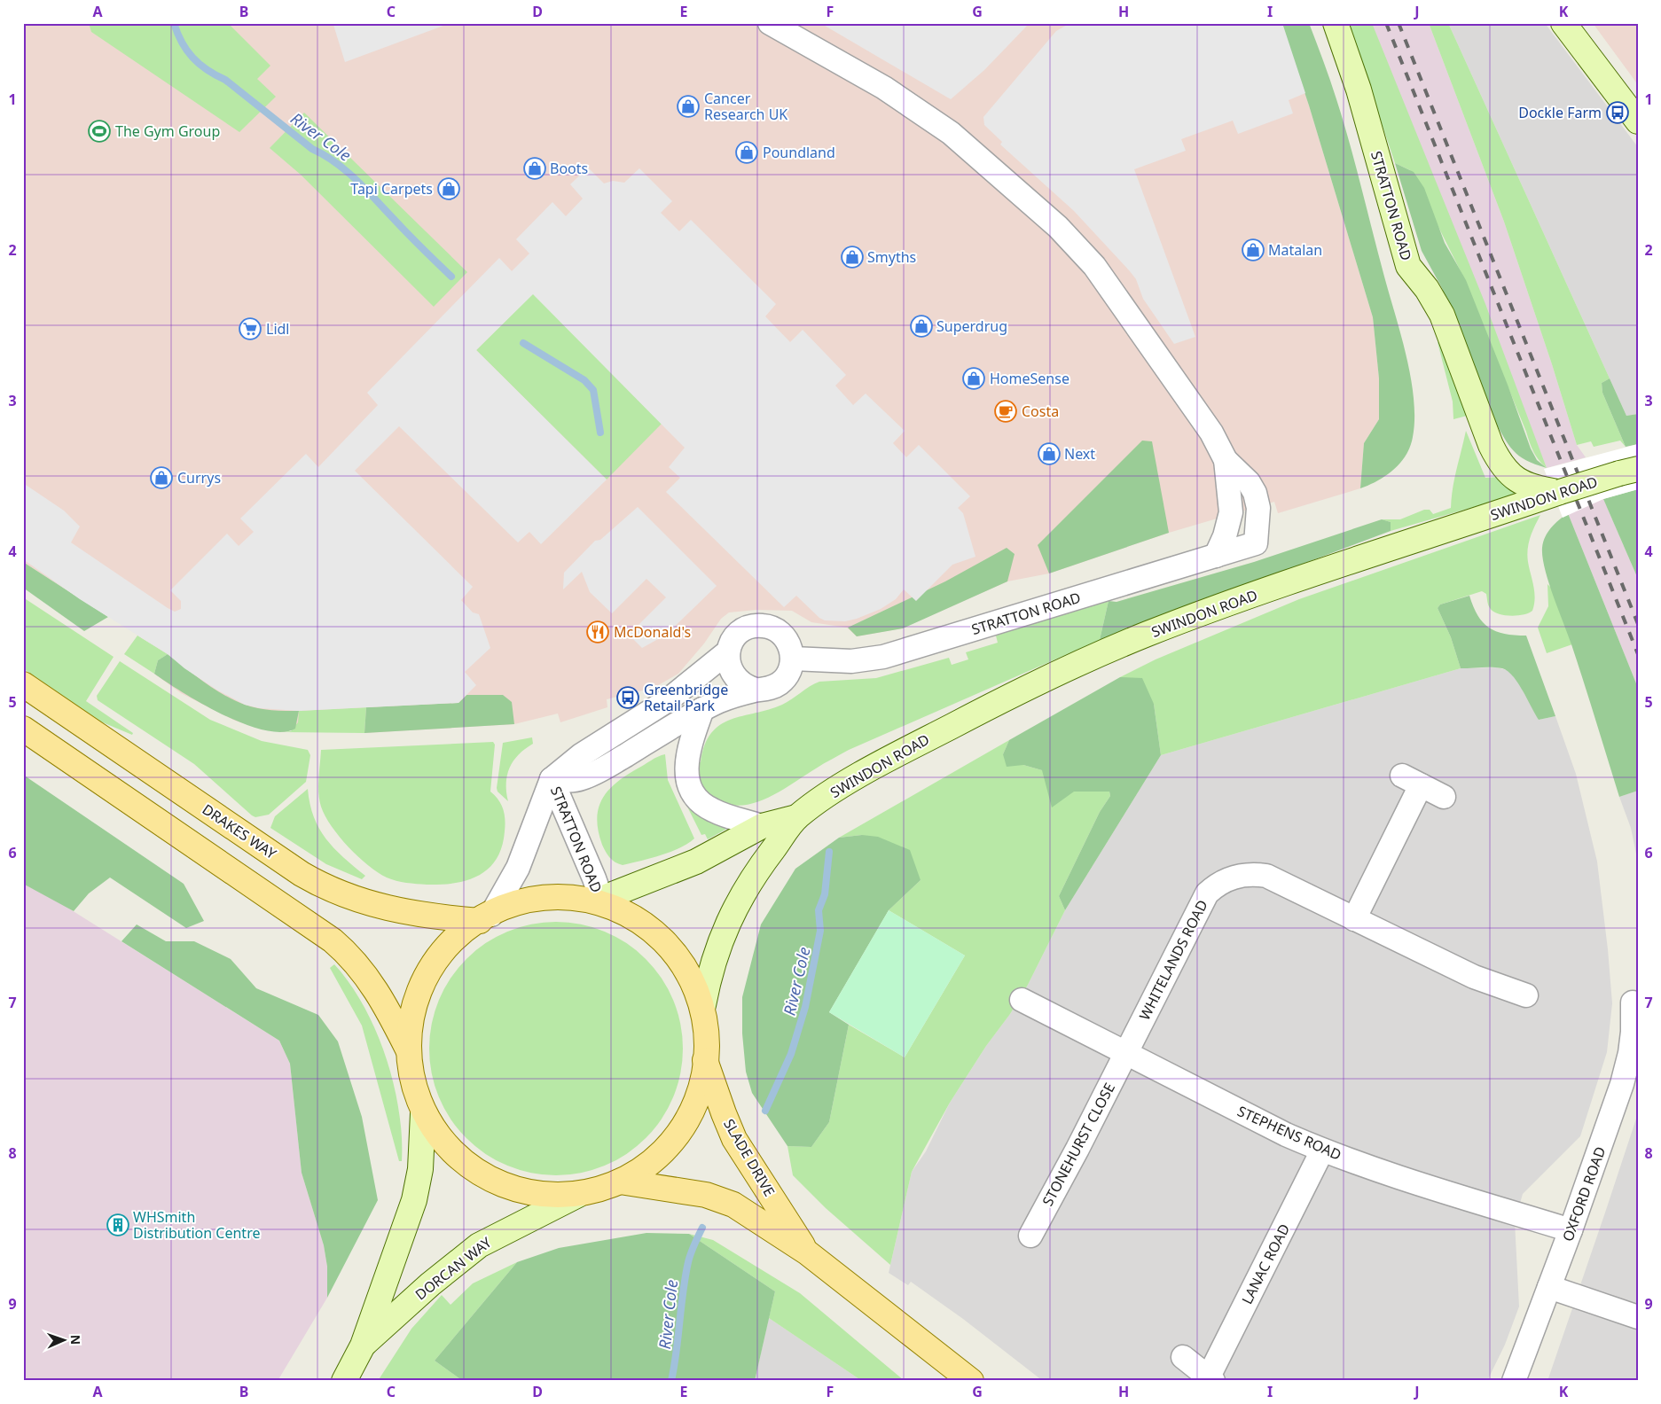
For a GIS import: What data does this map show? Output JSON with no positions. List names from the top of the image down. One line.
{"streets":{"main road":["STRATTON ROAD","SWINDON ROAD","DRAKES WAY","SLADE DRIVE","DORCAN WAY"],"street":["WHITELANDS ROAD","STEPHENS ROAD","STONEHURST CLOSE","OXFORD ROAD","LANAC ROAD"]},"crossings":[["STRATTON ROAD","SWINDON ROAD"],["STRATTON ROAD","DRAKES WAY"],["WHITELANDS ROAD","STEPHENS ROAD"],["WHITELANDS ROAD","STONEHURST CLOSE"],["STEPHENS ROAD","STONEHURST CLOSE"],["STEPHENS ROAD","OXFORD ROAD"],["STEPHENS ROAD","LANAC ROAD"]],"water":["River Cole"],"places":{"shop":["Cancer Research UK","Poundland","Boots","Tapi Carpets","Matalan","Smyths","Superdrug","HomeSense","Next","Currys"],"bus stop":["Dockle Farm","Greenbridge Retail Park"],"sports":["The Gym Group"],"supermarket":["Lidl"],"cafe":["Costa"],"restaurant":["McDonald's"],"building":["WHSmith Distribution Centre"]},"north":"right","grid":{"columns":["A","B","C","D","E","F","G","H","I","J","K"],"rows":["1","2","3","4","5","6","7","8","9"]}}
